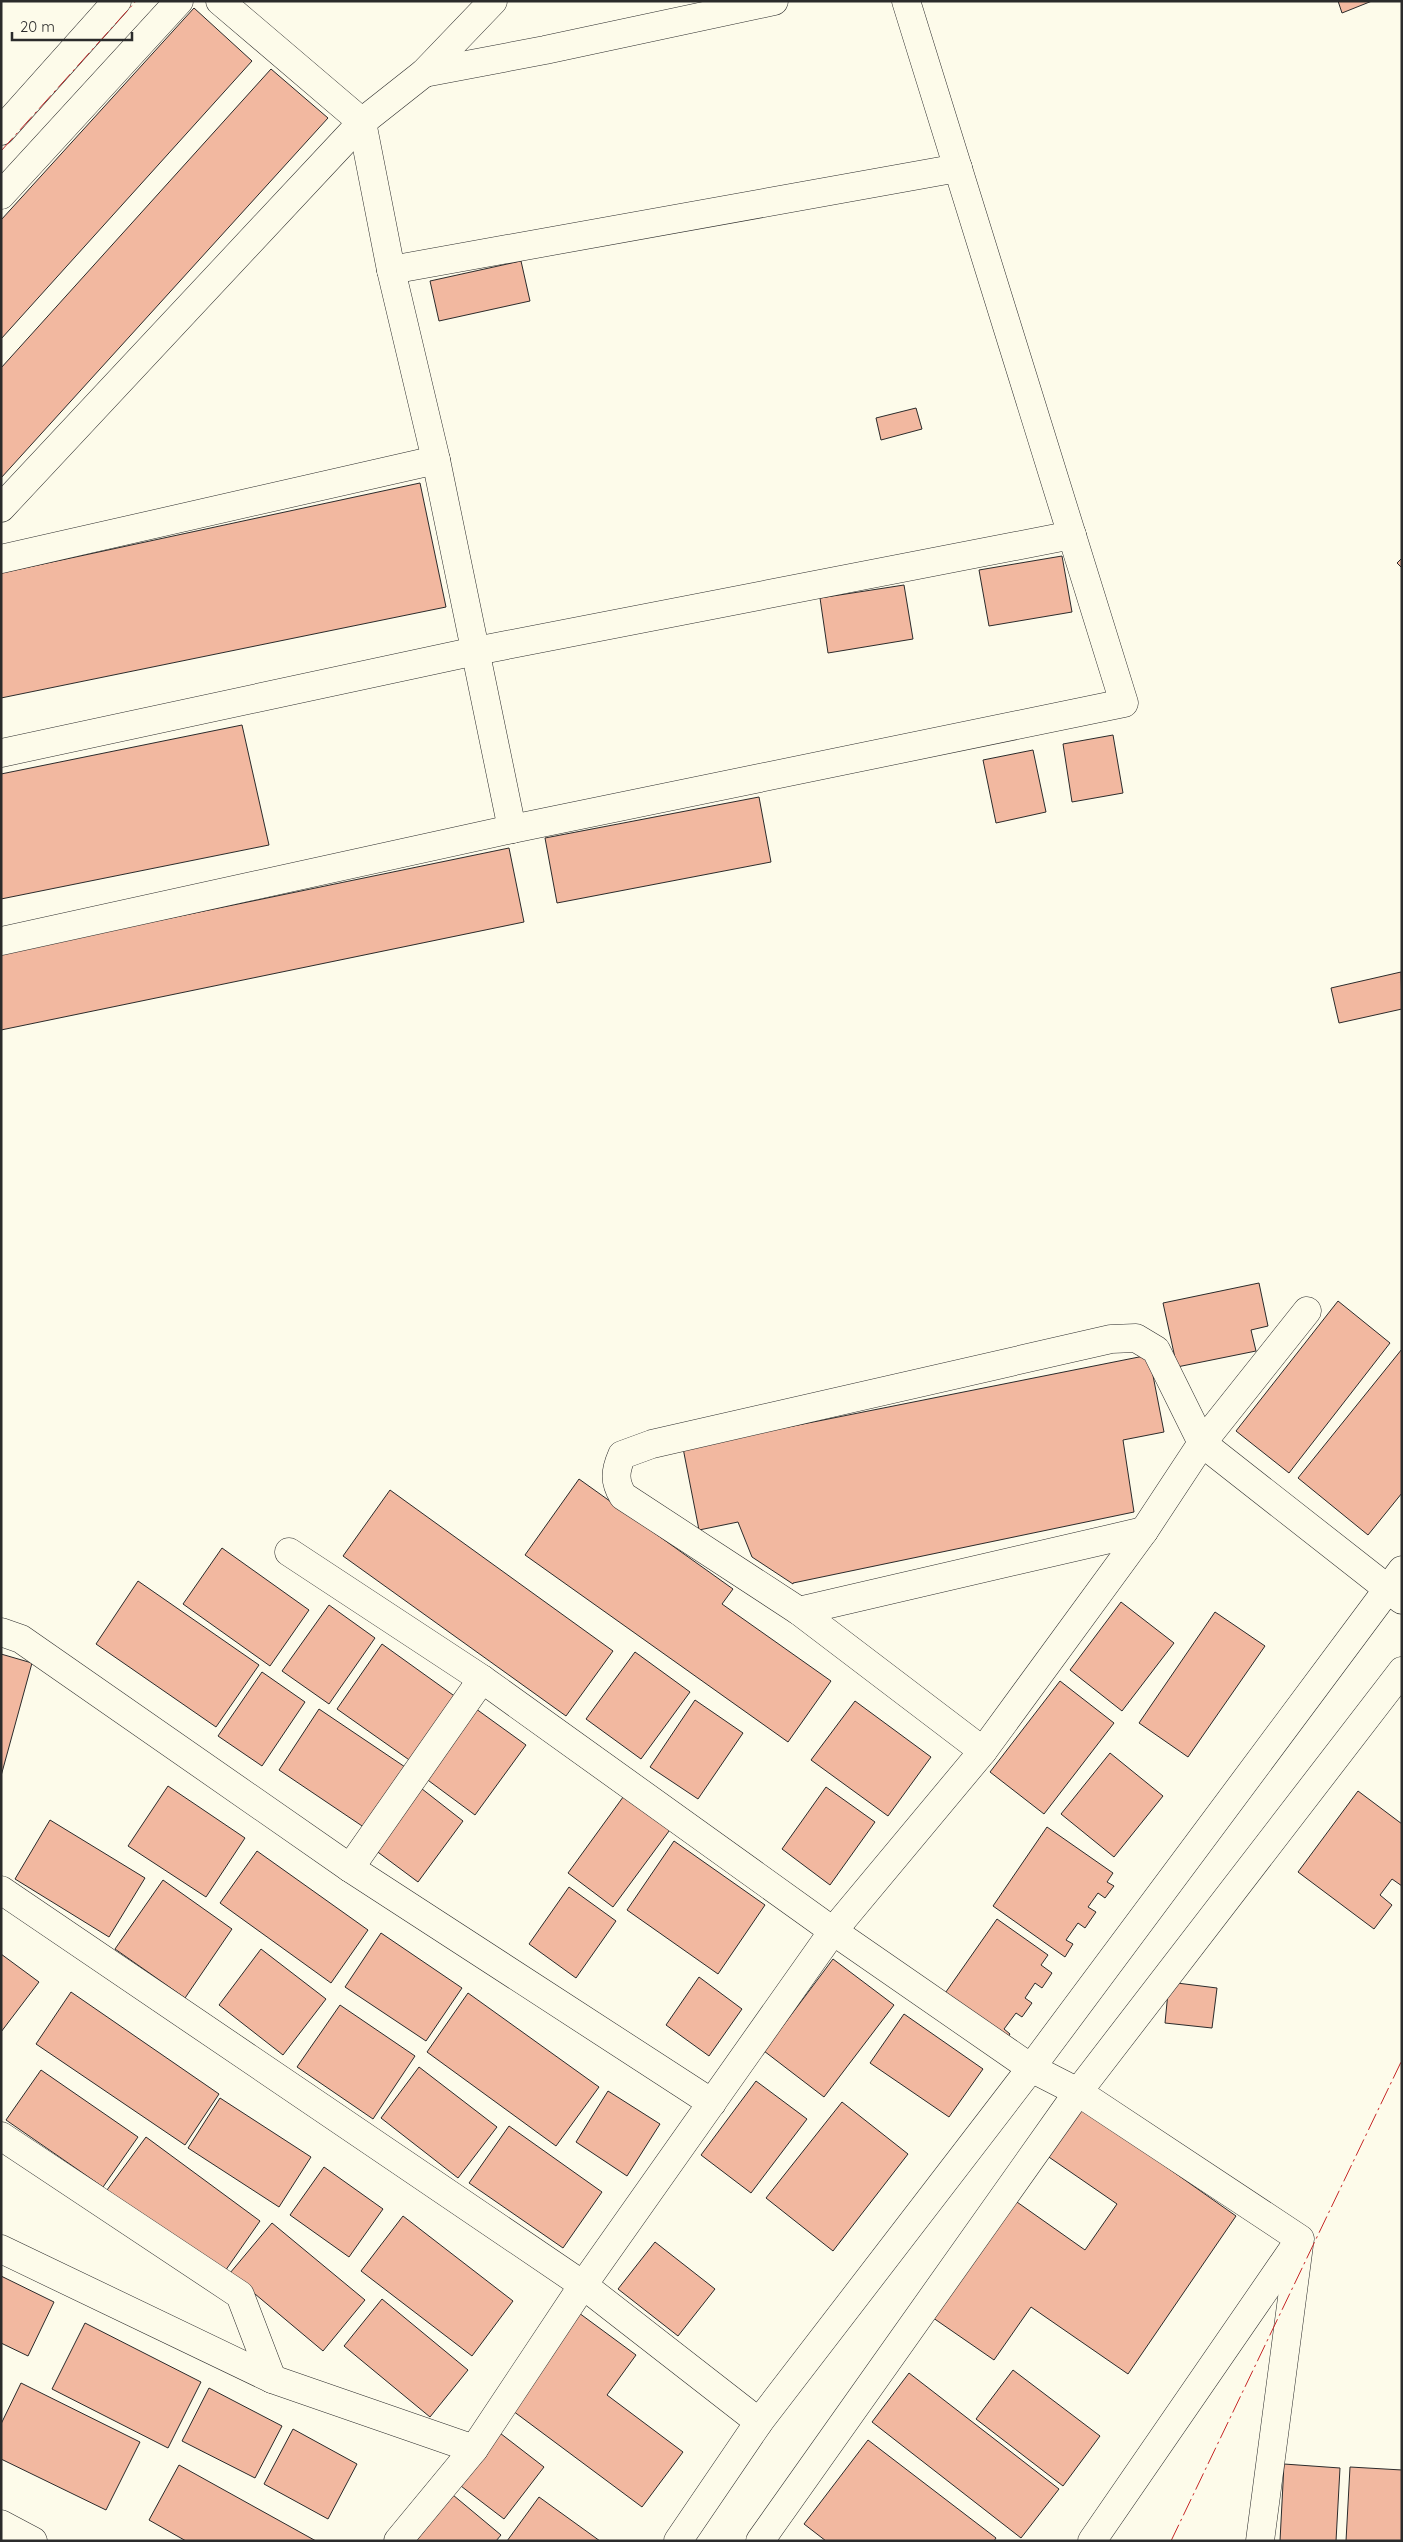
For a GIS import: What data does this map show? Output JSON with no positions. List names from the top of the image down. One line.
{"scale_bar":"20 m"}
